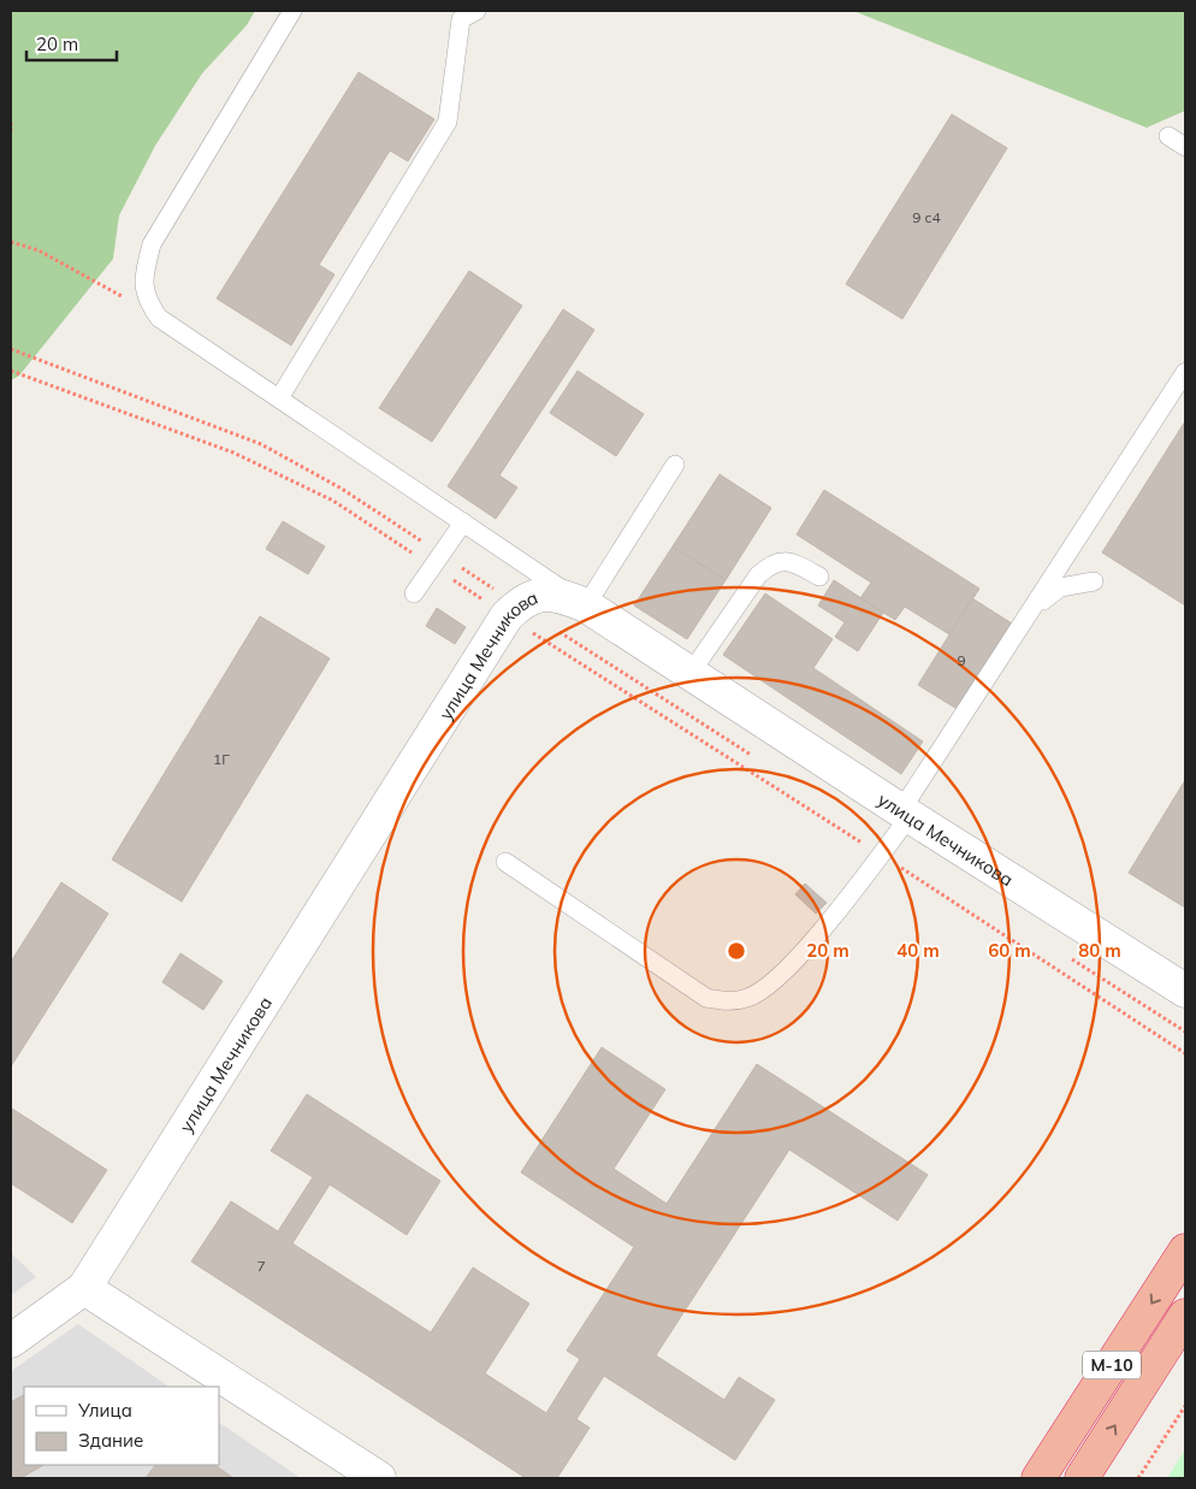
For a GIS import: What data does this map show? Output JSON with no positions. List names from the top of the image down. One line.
{"streets":{"highway":["М-10"],"street":["улица Мечникова"]},"house_numbers":["9 с4","9","1Г","7"],"legend":["Улица","Здание"],"scale_bar":"20 m","rings":["20 m","40 m","60 m","80 m"]}
